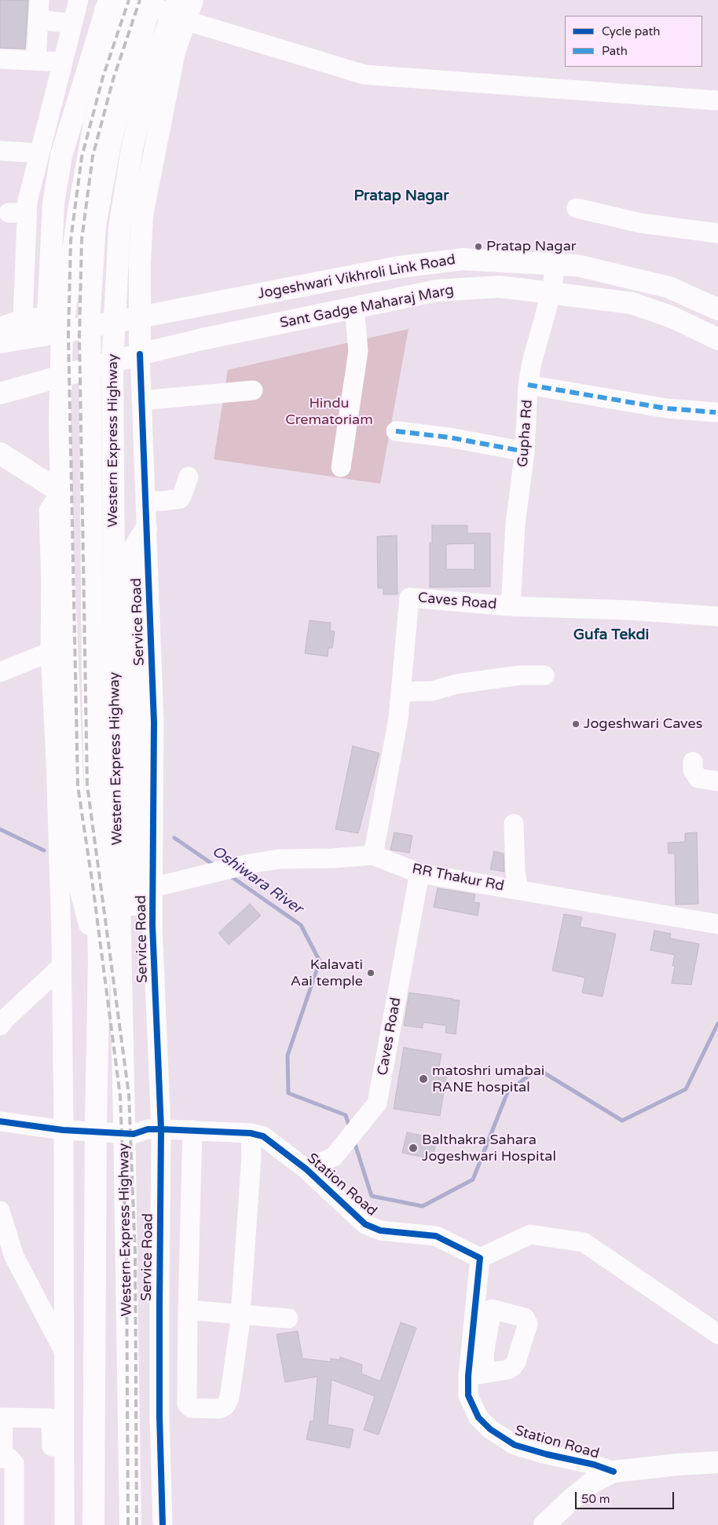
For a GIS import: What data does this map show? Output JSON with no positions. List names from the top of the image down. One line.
{"streets":{"main road":["Jogeshwari Vikhroli Link Road","Sant Gadge Maharaj Marg","Western Express Highway","Station Road"],"street":["Gupha Rd","Caves Road","Service Road","RR Thakur Rd"]},"crossings":[["Jogeshwari Vikhroli Link Road","Gupha Rd"],["Sant Gadge Maharaj Marg","Gupha Rd"],["Sant Gadge Maharaj Marg","Service Road"],["Gupha Rd","Caves Road"],["Caves Road","RR Thakur Rd"],["Caves Road","Station Road"],["Service Road","RR Thakur Rd"],["Service Road","Station Road"]],"districts":["Pratap Nagar","Gufa Tekdi"],"water":["Oshiwara River"],"parks":["Hindu Crematoriam"],"places":["Pratap Nagar","Jogeshwari Caves","Kalavati Aai temple","matoshri umabai RANE hospital","Balthakra Sahara Jogeshwari Hospital"],"legend":["Cycle path","Path"],"scale_bar":"50 m"}
